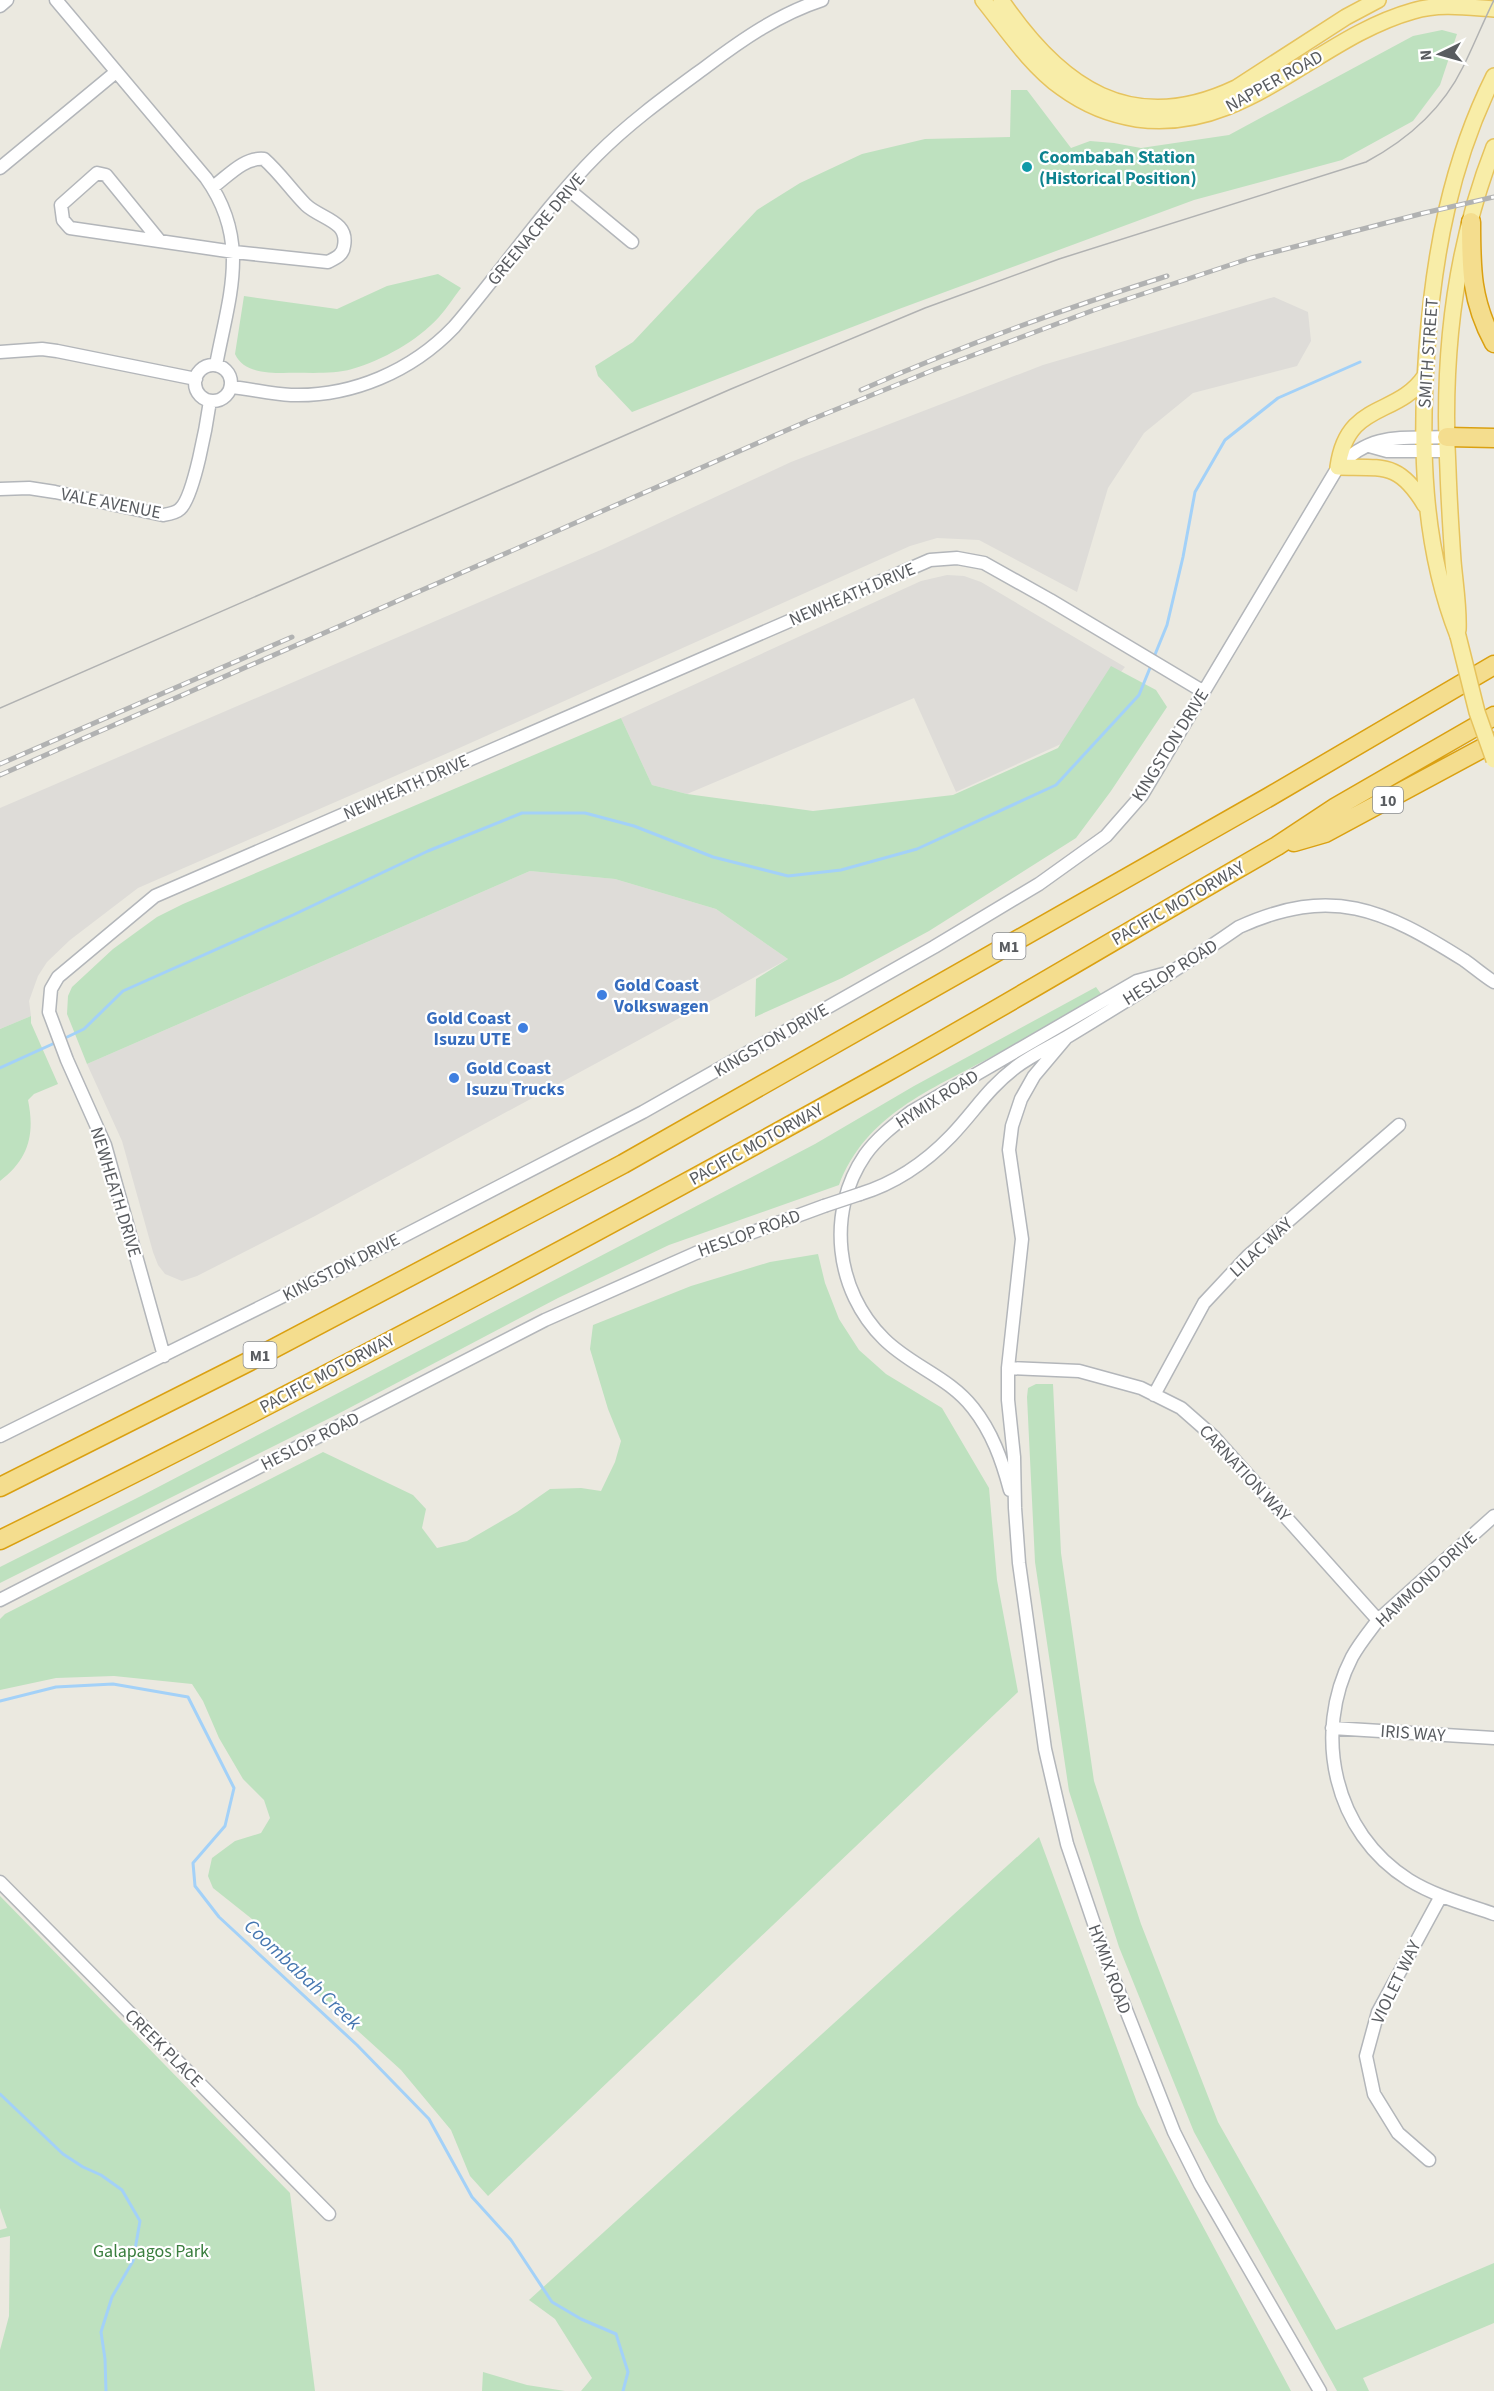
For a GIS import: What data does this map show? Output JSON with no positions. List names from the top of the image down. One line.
{"streets":{"highway":["10","PACIFIC MOTORWAY","M1"],"main road":["NAPPER ROAD","SMITH STREET"],"street":["GREENACRE DRIVE","VALE AVENUE","NEWHEATH DRIVE","KINGSTON DRIVE","HESLOP ROAD","HYMIX ROAD","LILAC WAY","CARNATION WAY","HAMMOND DRIVE","IRIS WAY","VIOLET WAY","CREEK PLACE"]},"crossings":[["GREENACRE DRIVE","VALE AVENUE"],["SMITH STREET","KINGSTON DRIVE"],["NEWHEATH DRIVE","KINGSTON DRIVE"],["10","PACIFIC MOTORWAY"],["HESLOP ROAD","HYMIX ROAD"],["HYMIX ROAD","CARNATION WAY"],["LILAC WAY","CARNATION WAY"],["CARNATION WAY","HAMMOND DRIVE"],["HAMMOND DRIVE","IRIS WAY"],["HAMMOND DRIVE","VIOLET WAY"]],"water":["Coombabah Creek"],"parks":["Galapagos Park"],"places":["Coombabah Station (Historical Position)","Gold Coast Volkswagen","Gold Coast Isuzu UTE","Gold Coast Isuzu Trucks"],"north":"left"}
